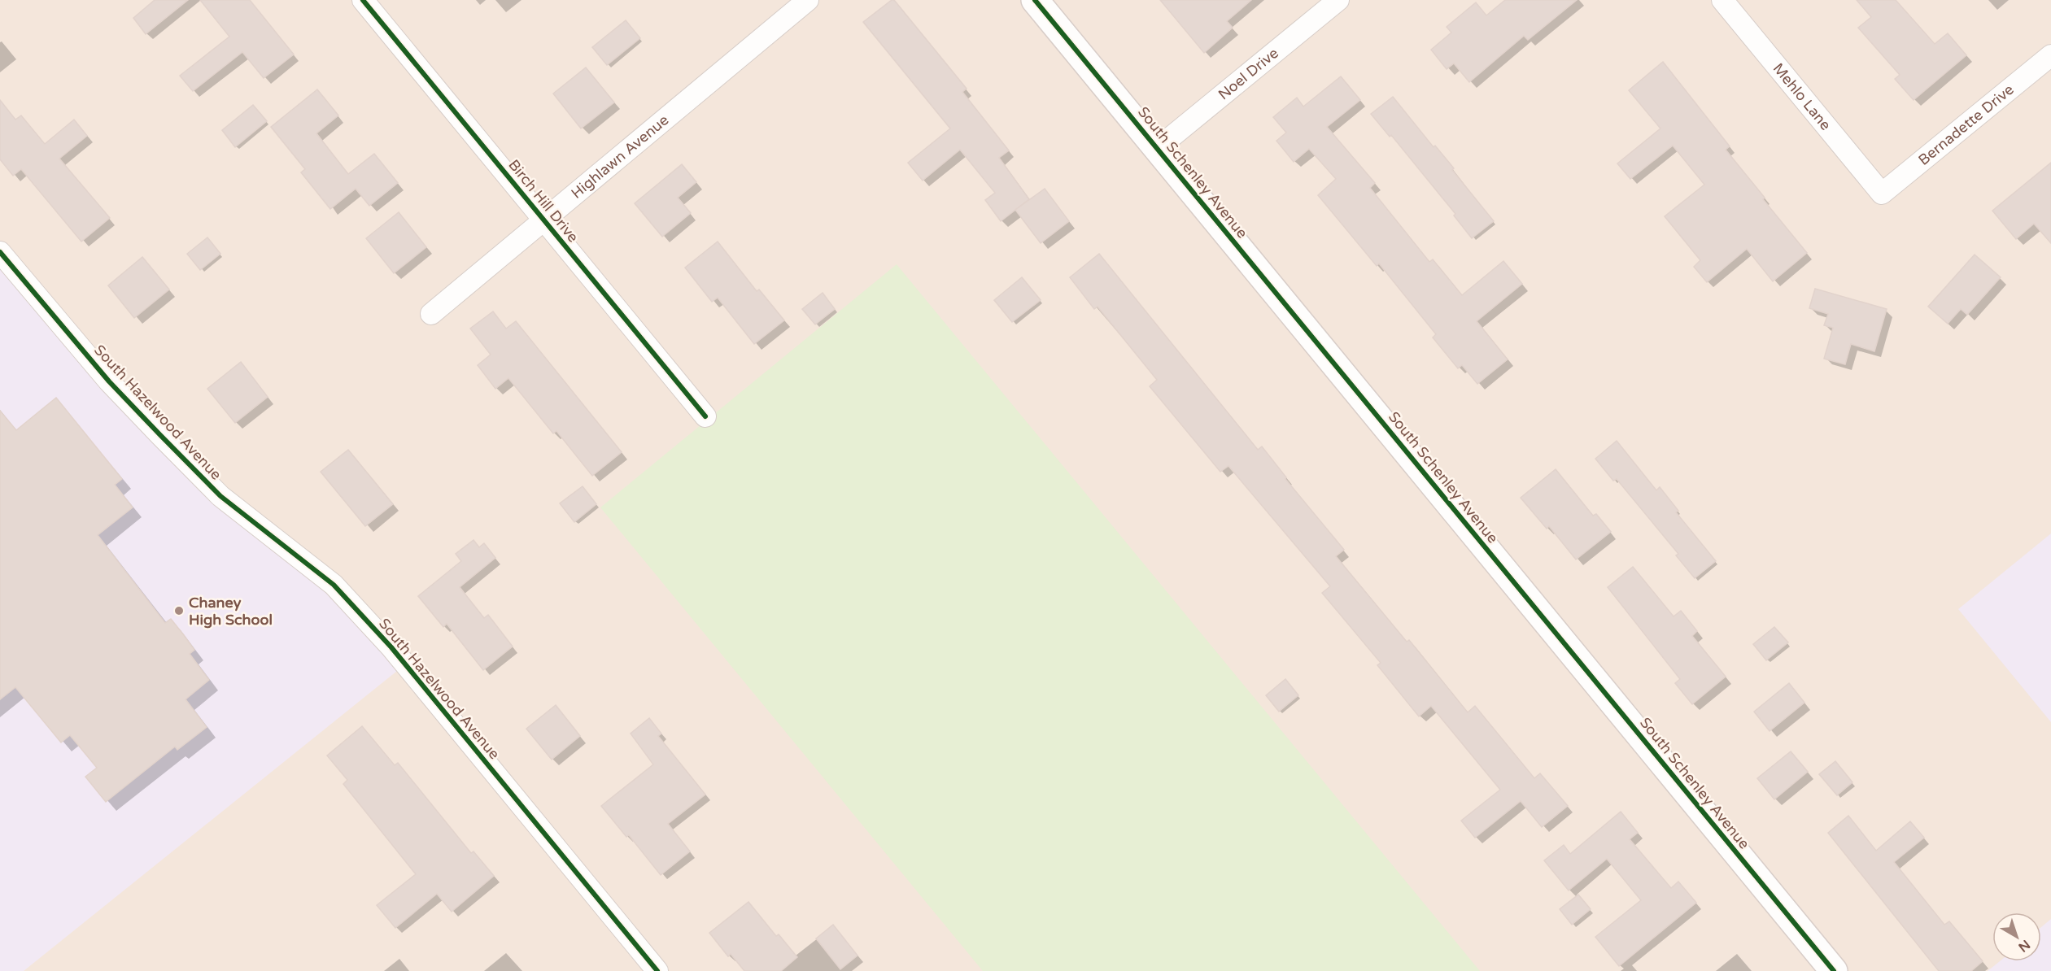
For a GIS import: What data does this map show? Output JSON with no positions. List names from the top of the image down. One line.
{"streets":{"street":["Noel Drive","Mehlo Lane","Bernadette Drive","Highlawn Avenue","South Schenley Avenue","Birch Hill Drive","South Hazelwood Avenue"]},"crossings":[["Noel Drive","South Schenley Avenue"],["Mehlo Lane","Bernadette Drive"],["Highlawn Avenue","Birch Hill Drive"]],"places":["Chaney High School"],"north":"bottom right"}
